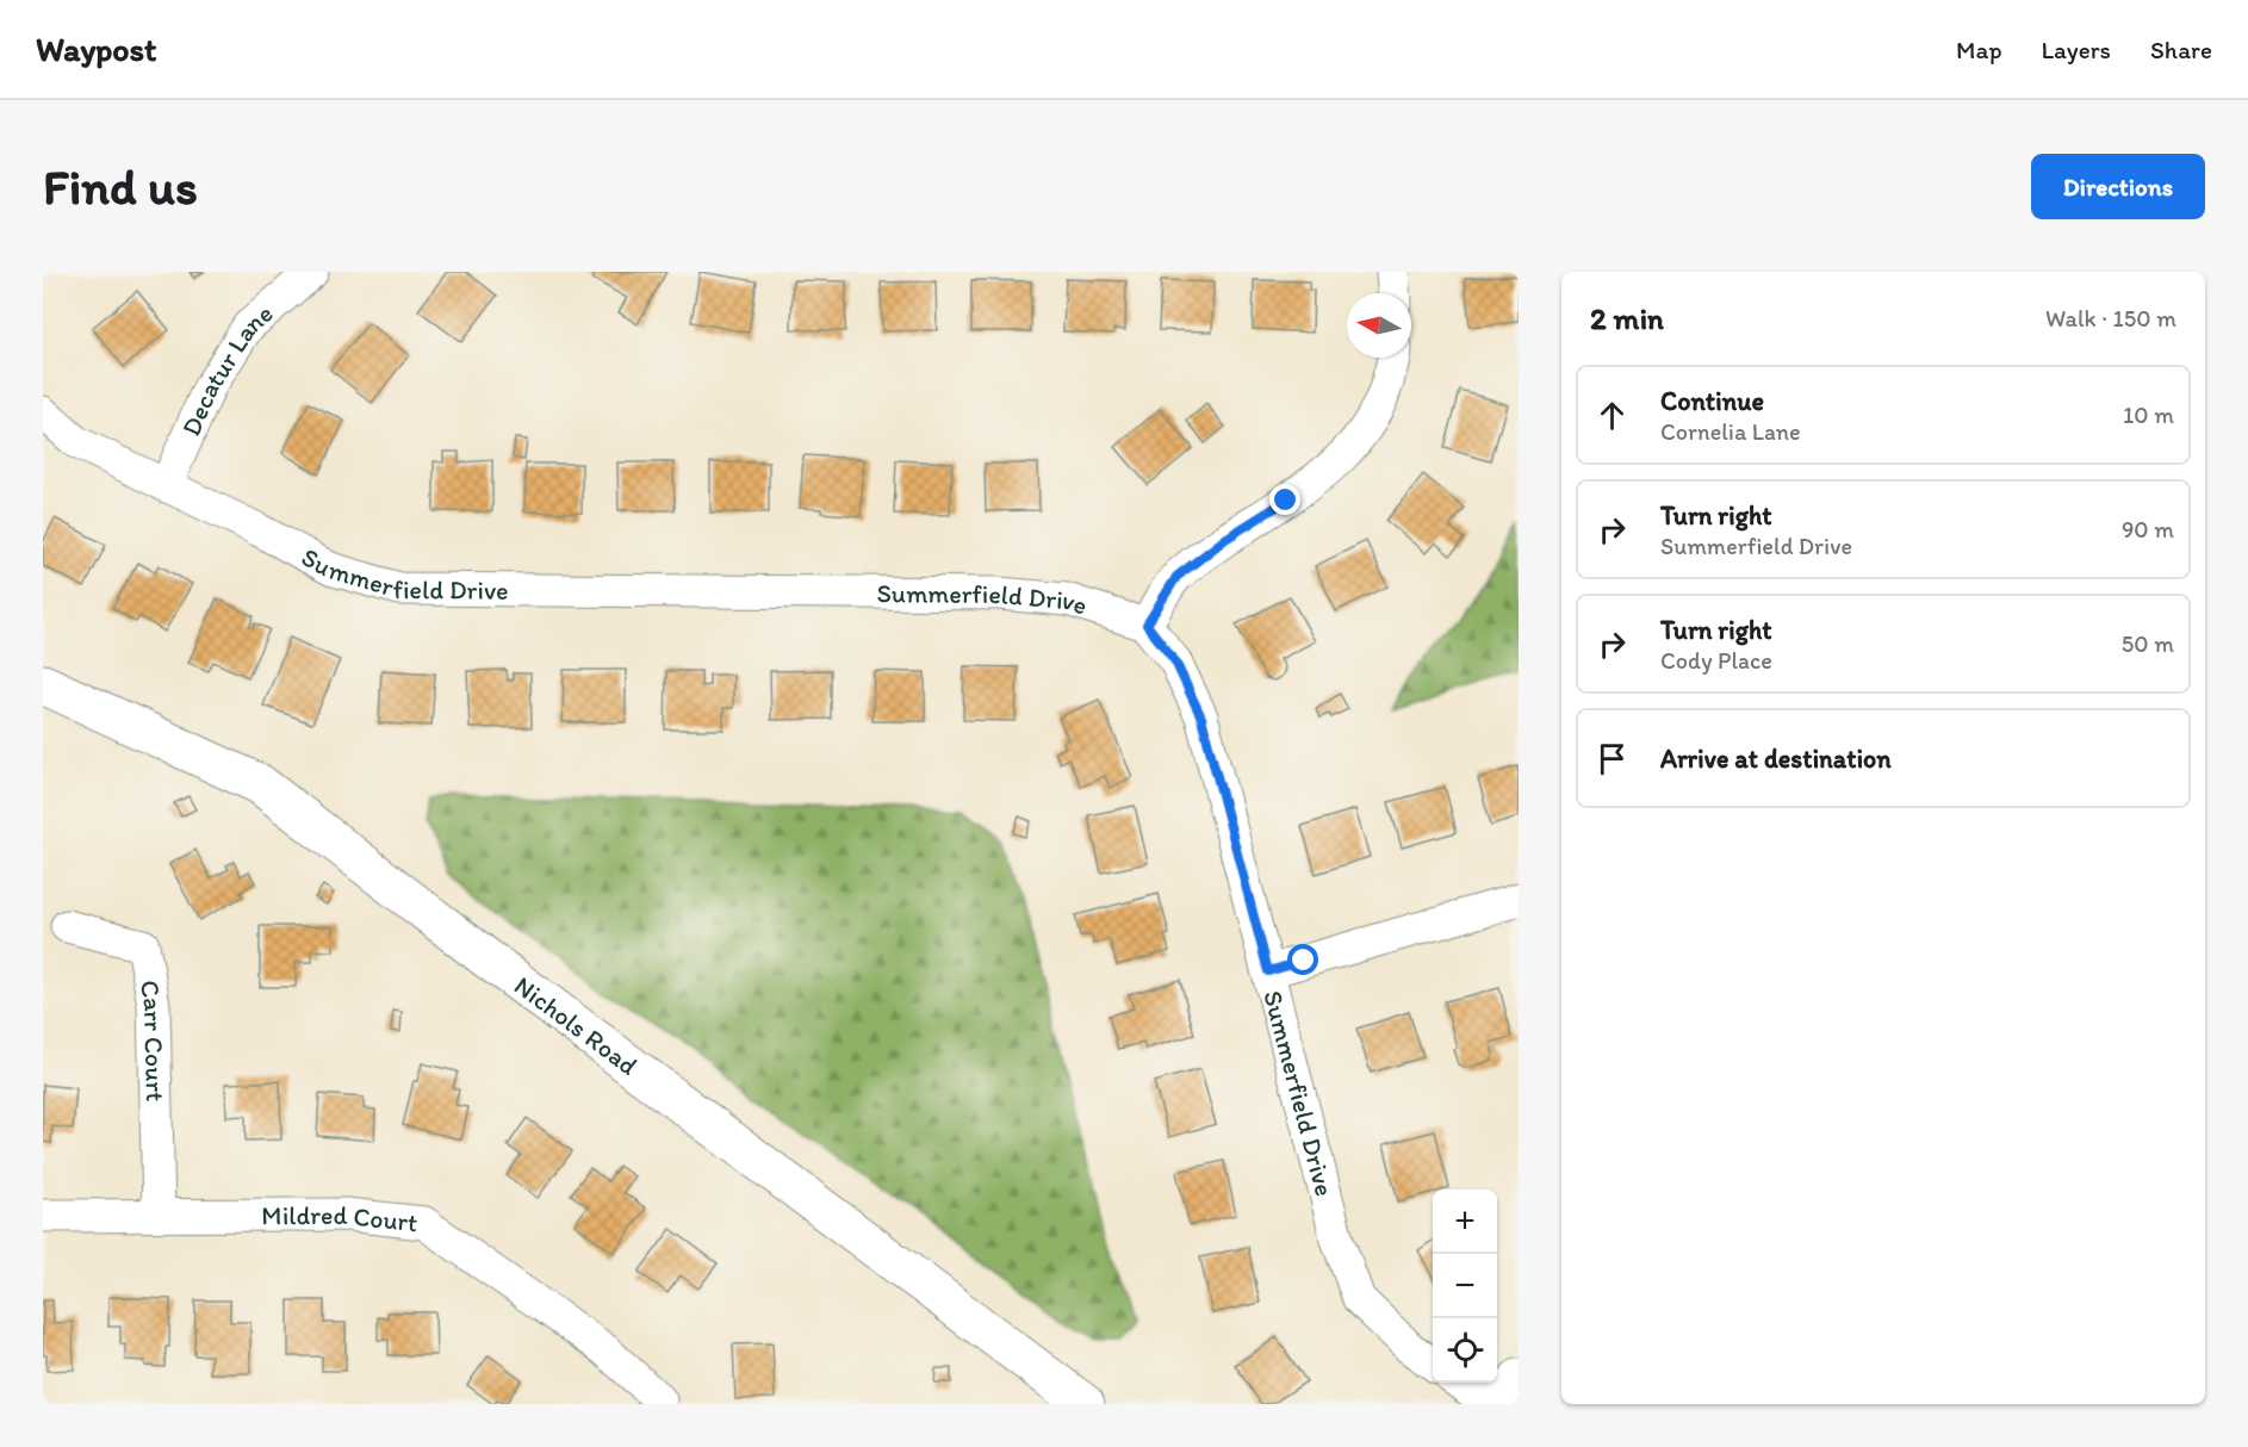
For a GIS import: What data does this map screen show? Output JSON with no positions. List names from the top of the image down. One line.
{"streets":{"street":["Decatur Lane","Summerfield Drive","Nichols Road","Carr Court","Mildred Court"]},"crossings":[["Decatur Lane","Summerfield Drive"],["Carr Court","Mildred Court"]],"north":"left","page":{"header":"Waypost","nav":["Map","Layers","Share"],"buttons":"Directions","title":"Find us","heading":["2 min","Walk · 150 m"],"list":[["Continue","Cornelia Lane","10 m"],["Turn right","Summerfield Drive","90 m"],["Turn right","Cody Place","50 m"],"Arrive at destination"],"map_buttons":["+","−"]}}
